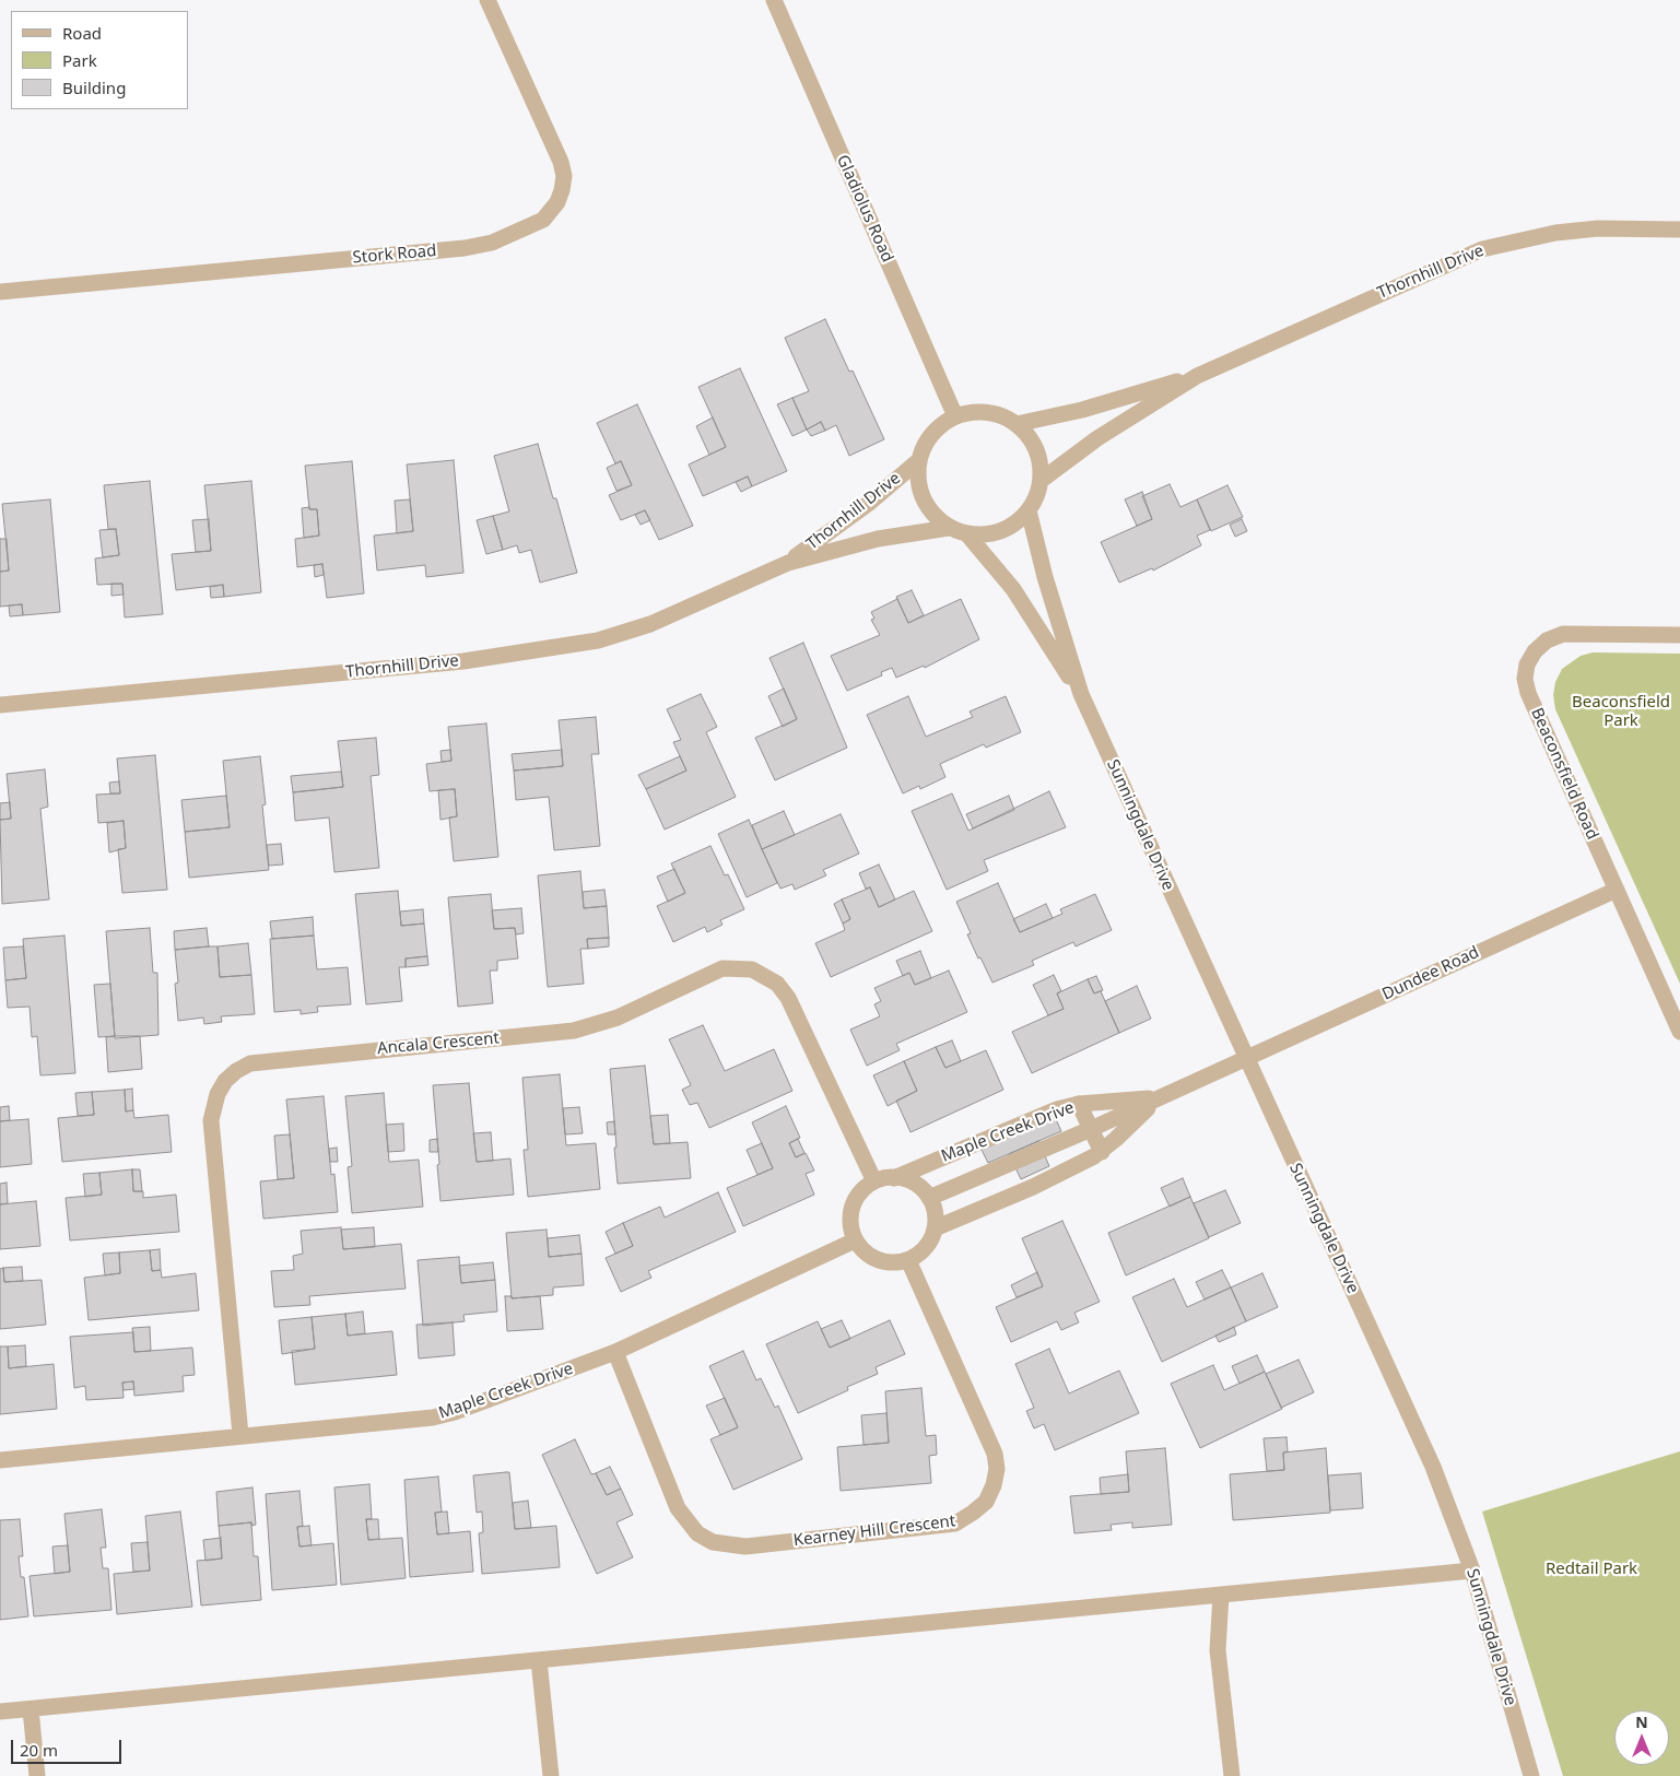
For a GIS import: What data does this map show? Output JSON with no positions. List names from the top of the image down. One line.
{"streets":{"street":["Gladiolus Road","Stork Road","Thornhill Drive","Beaconsfield Road","Sunningdale Drive","Dundee Road","Ancala Crescent","Maple Creek Drive","Kearney Hill Crescent"]},"crossings":[["Gladiolus Road","Thornhill Drive"],["Gladiolus Road","Sunningdale Drive"],["Thornhill Drive","Sunningdale Drive"],["Beaconsfield Road","Dundee Road"],["Sunningdale Drive","Dundee Road"],["Sunningdale Drive","Maple Creek Drive"],["Dundee Road","Maple Creek Drive"],["Ancala Crescent","Maple Creek Drive"],["Ancala Crescent","Kearney Hill Crescent"],["Maple Creek Drive","Kearney Hill Crescent"]],"parks":["Beaconsfield Park","Redtail Park"],"legend":["Road","Park","Building"],"scale_bar":"20 m","north":"top"}
